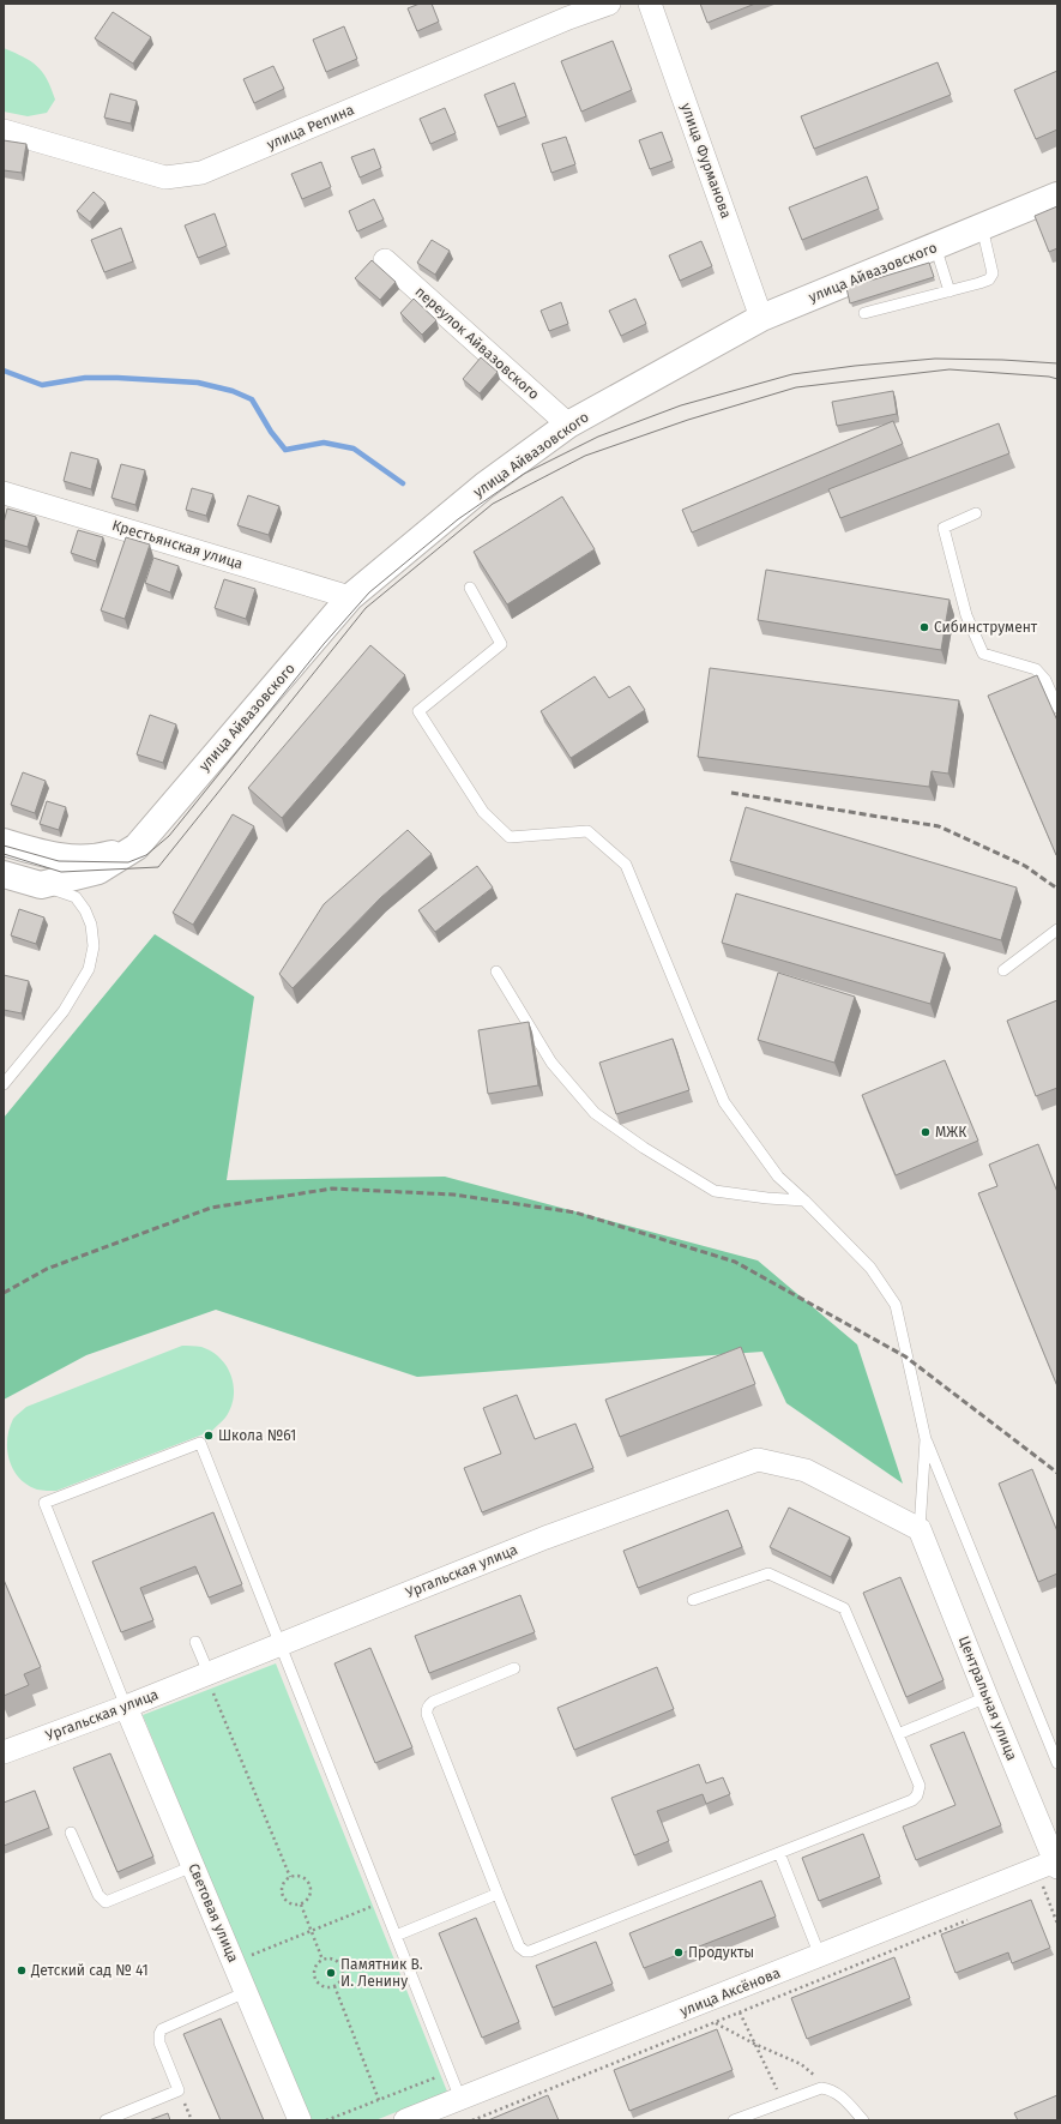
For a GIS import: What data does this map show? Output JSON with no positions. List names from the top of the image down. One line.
{"streets":{"street":["улица Репина","улица Фурманова","улица Айвазовского","переулок Айвазовского","Крестьянская улица","Ургальская улица","Центральная улица","Световая улица","улица Аксёнова"]},"crossings":[["улица Фурманова","улица Айвазовского"],["улица Айвазовского","переулок Айвазовского"],["улица Айвазовского","Крестьянская улица"],["Ургальская улица","Центральная улица"],["Ургальская улица","Световая улица"],["Центральная улица","улица Аксёнова"]],"places":["Сибинструмент","МЖК","Школа №61","Продукты","Детский сад № 41","Памятник В. И. Ленину"]}
